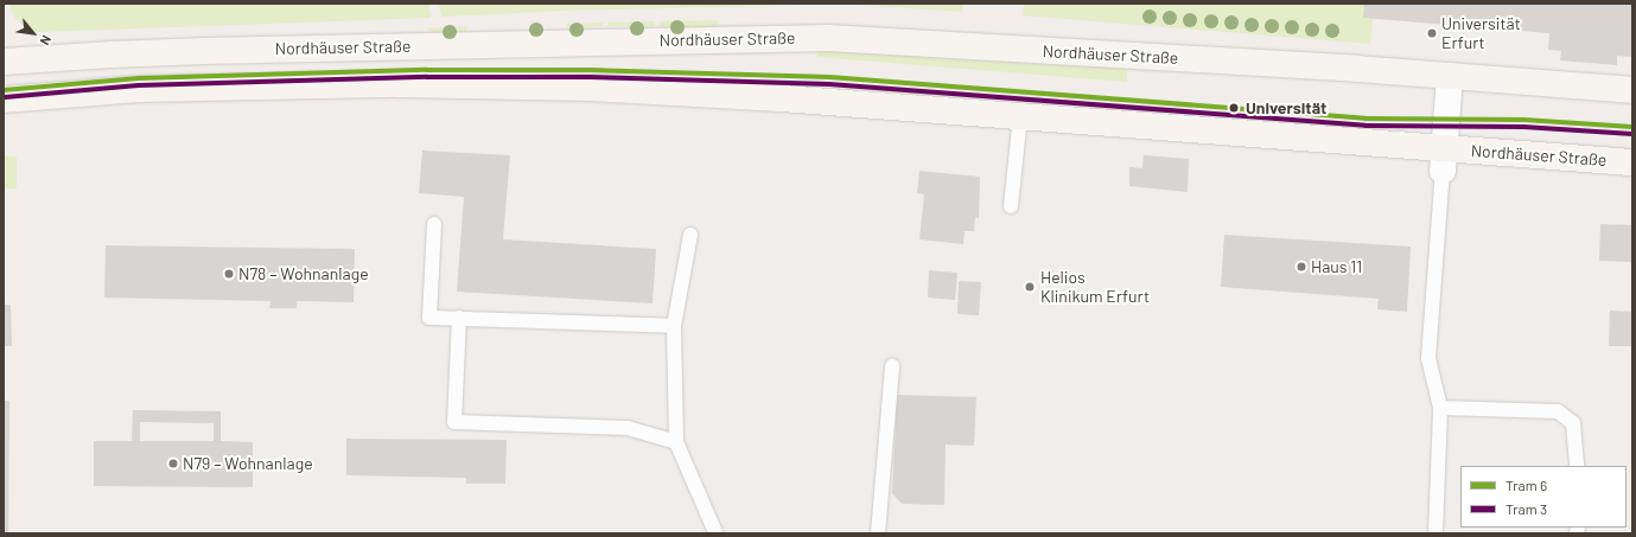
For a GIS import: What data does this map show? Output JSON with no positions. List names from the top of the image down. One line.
{"streets":{"main road":["Nordhäuser Straße"]},"places":["Universität Erfurt","Universität","Haus 11","N78 – Wohnanlage","Helios Klinikum Erfurt","N79 – Wohnanlage"],"lines":["tram line 6","tram line 3"],"legend":["Tram 6","Tram 3"],"north":"bottom right"}
